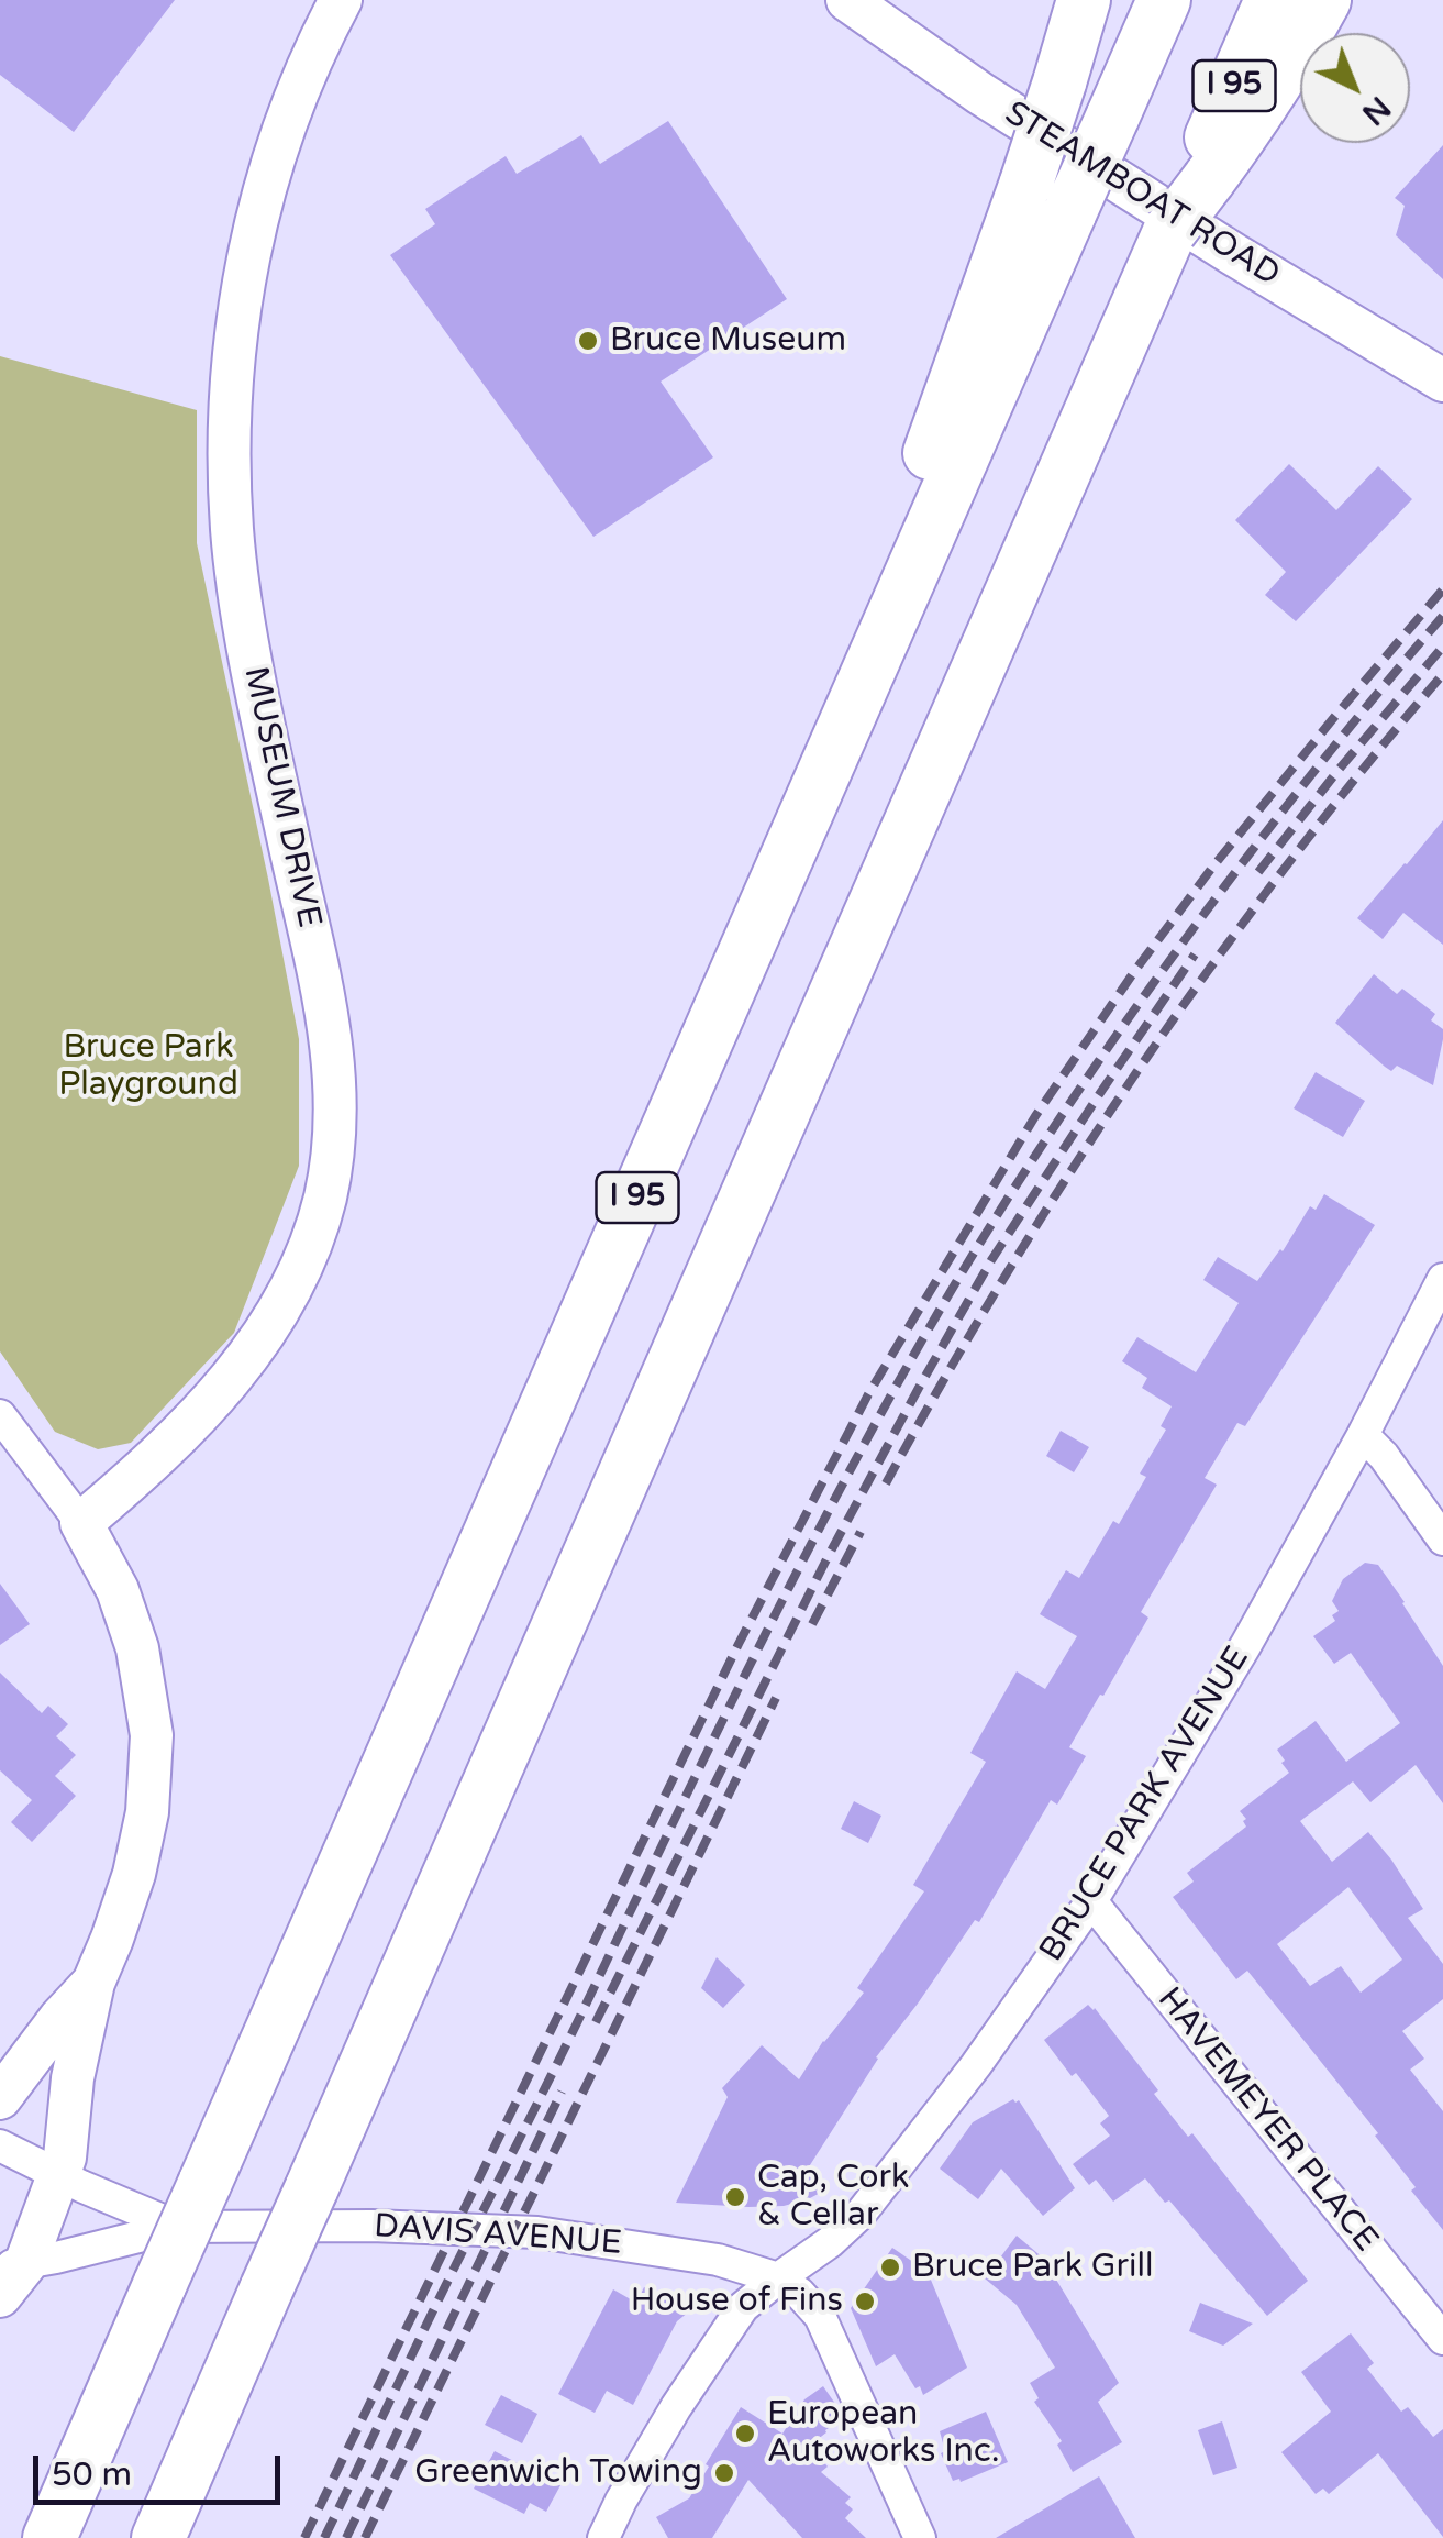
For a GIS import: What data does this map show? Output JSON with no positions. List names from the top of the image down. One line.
{"streets":{"highway":["I 95"],"main road":["STEAMBOAT ROAD","MUSEUM DRIVE","DAVIS AVENUE"],"street":["BRUCE PARK AVENUE","HAVEMEYER PLACE"]},"crossings":[["I 95","DAVIS AVENUE"],["BRUCE PARK AVENUE","HAVEMEYER PLACE"],["BRUCE PARK AVENUE","DAVIS AVENUE"]],"parks":["Bruce Park Playground"],"places":["Bruce Museum","Cap, Cork & Cellar","Bruce Park Grill","House of Fins","European Autoworks Inc.","Greenwich Towing"],"scale_bar":"50 m","north":"bottom right"}
